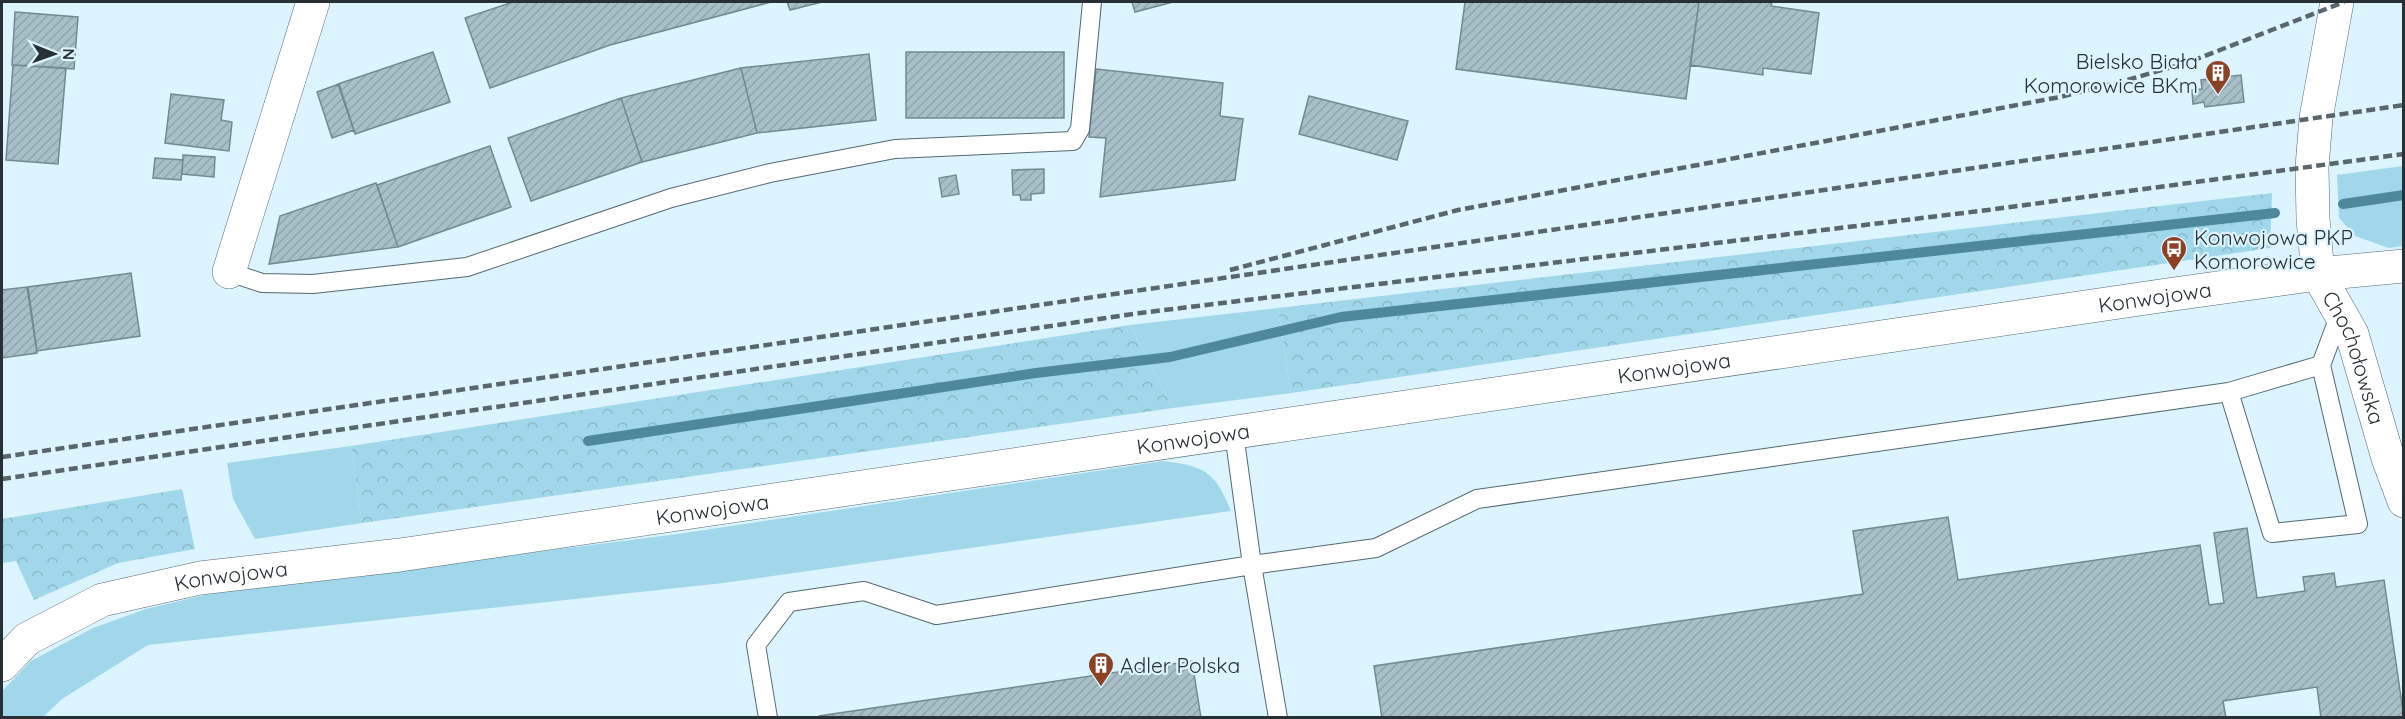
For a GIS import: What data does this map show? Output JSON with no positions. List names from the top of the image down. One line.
{"streets":{"street":["Konwojowa","Chochołowska"]},"crossings":[["Konwojowa","Chochołowska"]],"places":{"building":["Bielsko Biała Komorowice BKm","Adler Polska"],"bus stop":["Konwojowa PKP Komorowice"]},"north":"right"}
